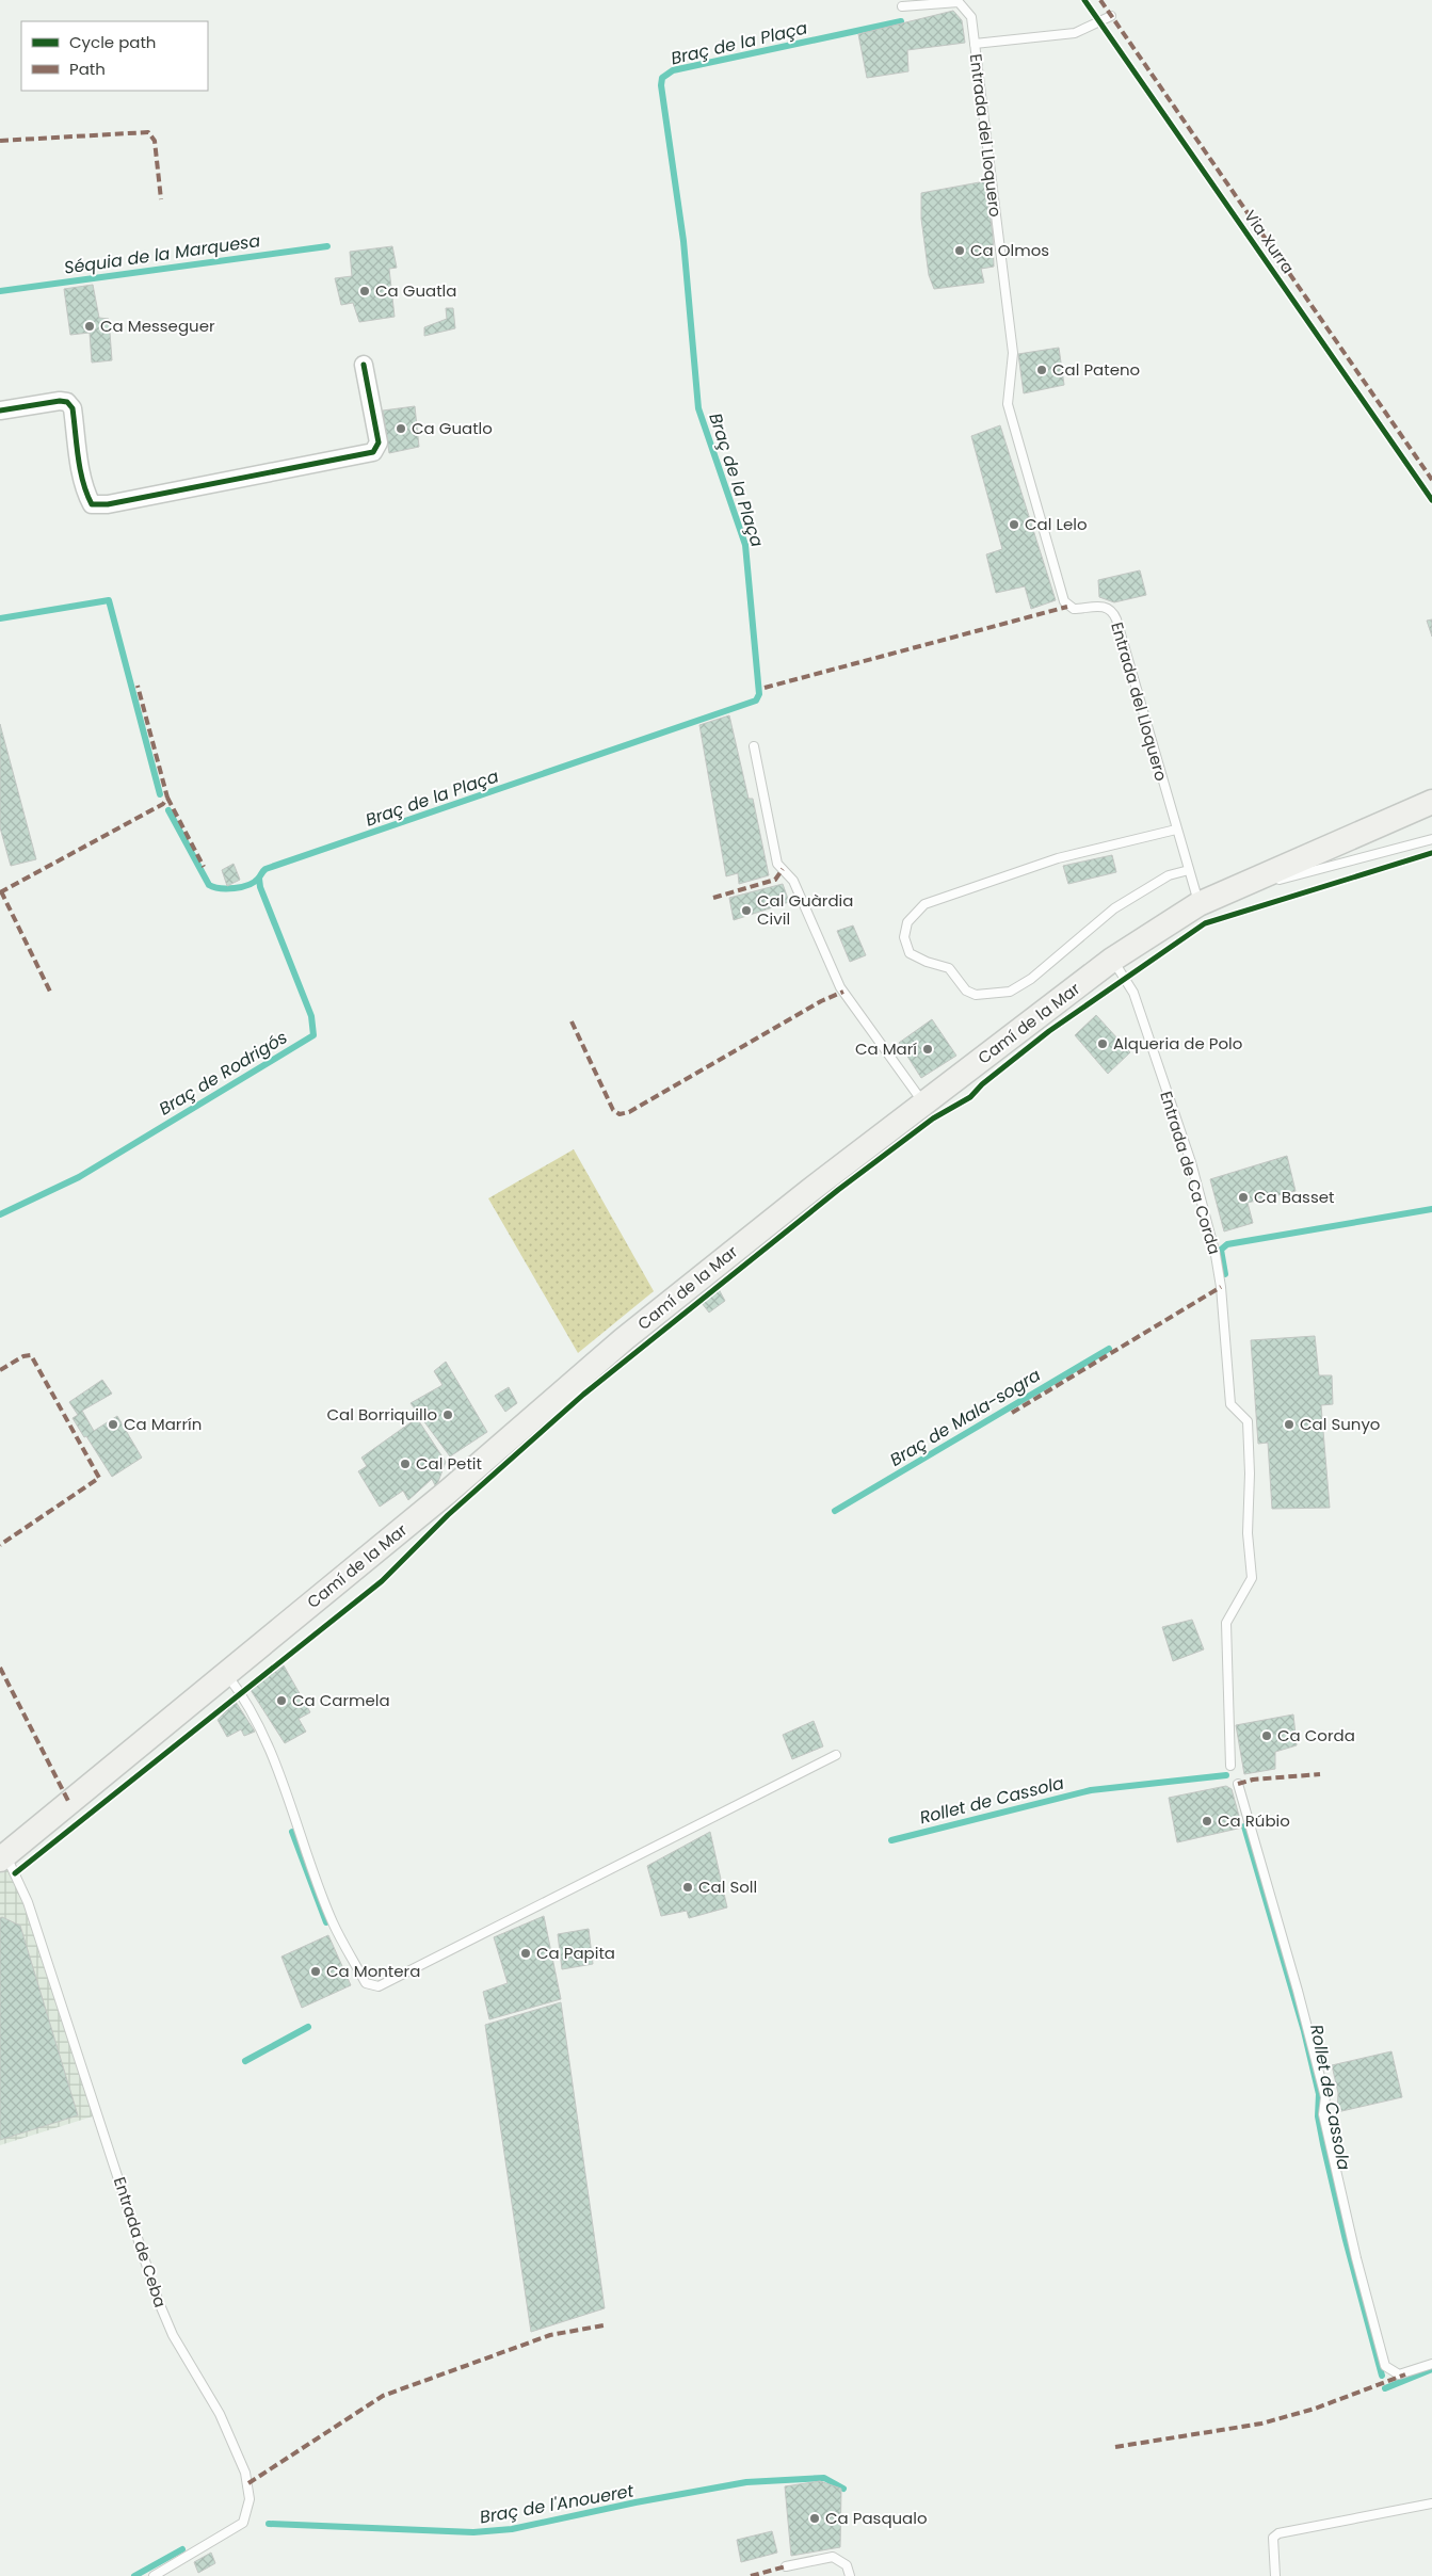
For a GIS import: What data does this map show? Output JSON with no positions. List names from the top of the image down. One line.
{"streets":{"main road":["Camí de la Mar"],"lane":["Entrada del Lloquero","Entrada de Ca Corda","Entrada de Ceba"],"cycle path":["Via Xurra"]},"crossings":[["Entrada del Lloquero","Camí de la Mar"],["Camí de la Mar","Entrada de Ca Corda"],["Camí de la Mar","Entrada de Ceba"]],"water":["Braç de la Plaça","Séquia de la Marquesa","Braç de Rodrigós","Braç de Mala-sogra","Rollet de Cassola","Braç de l'Anoueret"],"places":["Ca Olmos","Ca Guatla","Ca Messeguer","Cal Pateno","Ca Guatlo","Cal Lelo","Cal Guàrdia Civil","Alqueria de Polo","Ca Marí","Ca Basset","Cal Borriquillo","Ca Marrín","Cal Sunyo","Cal Petit","Ca Carmela","Ca Corda","Ca Rúbio","Cal Soll","Ca Papita","Ca Montera","Ca Pasqualo"],"legend":["Cycle path","Path"]}
